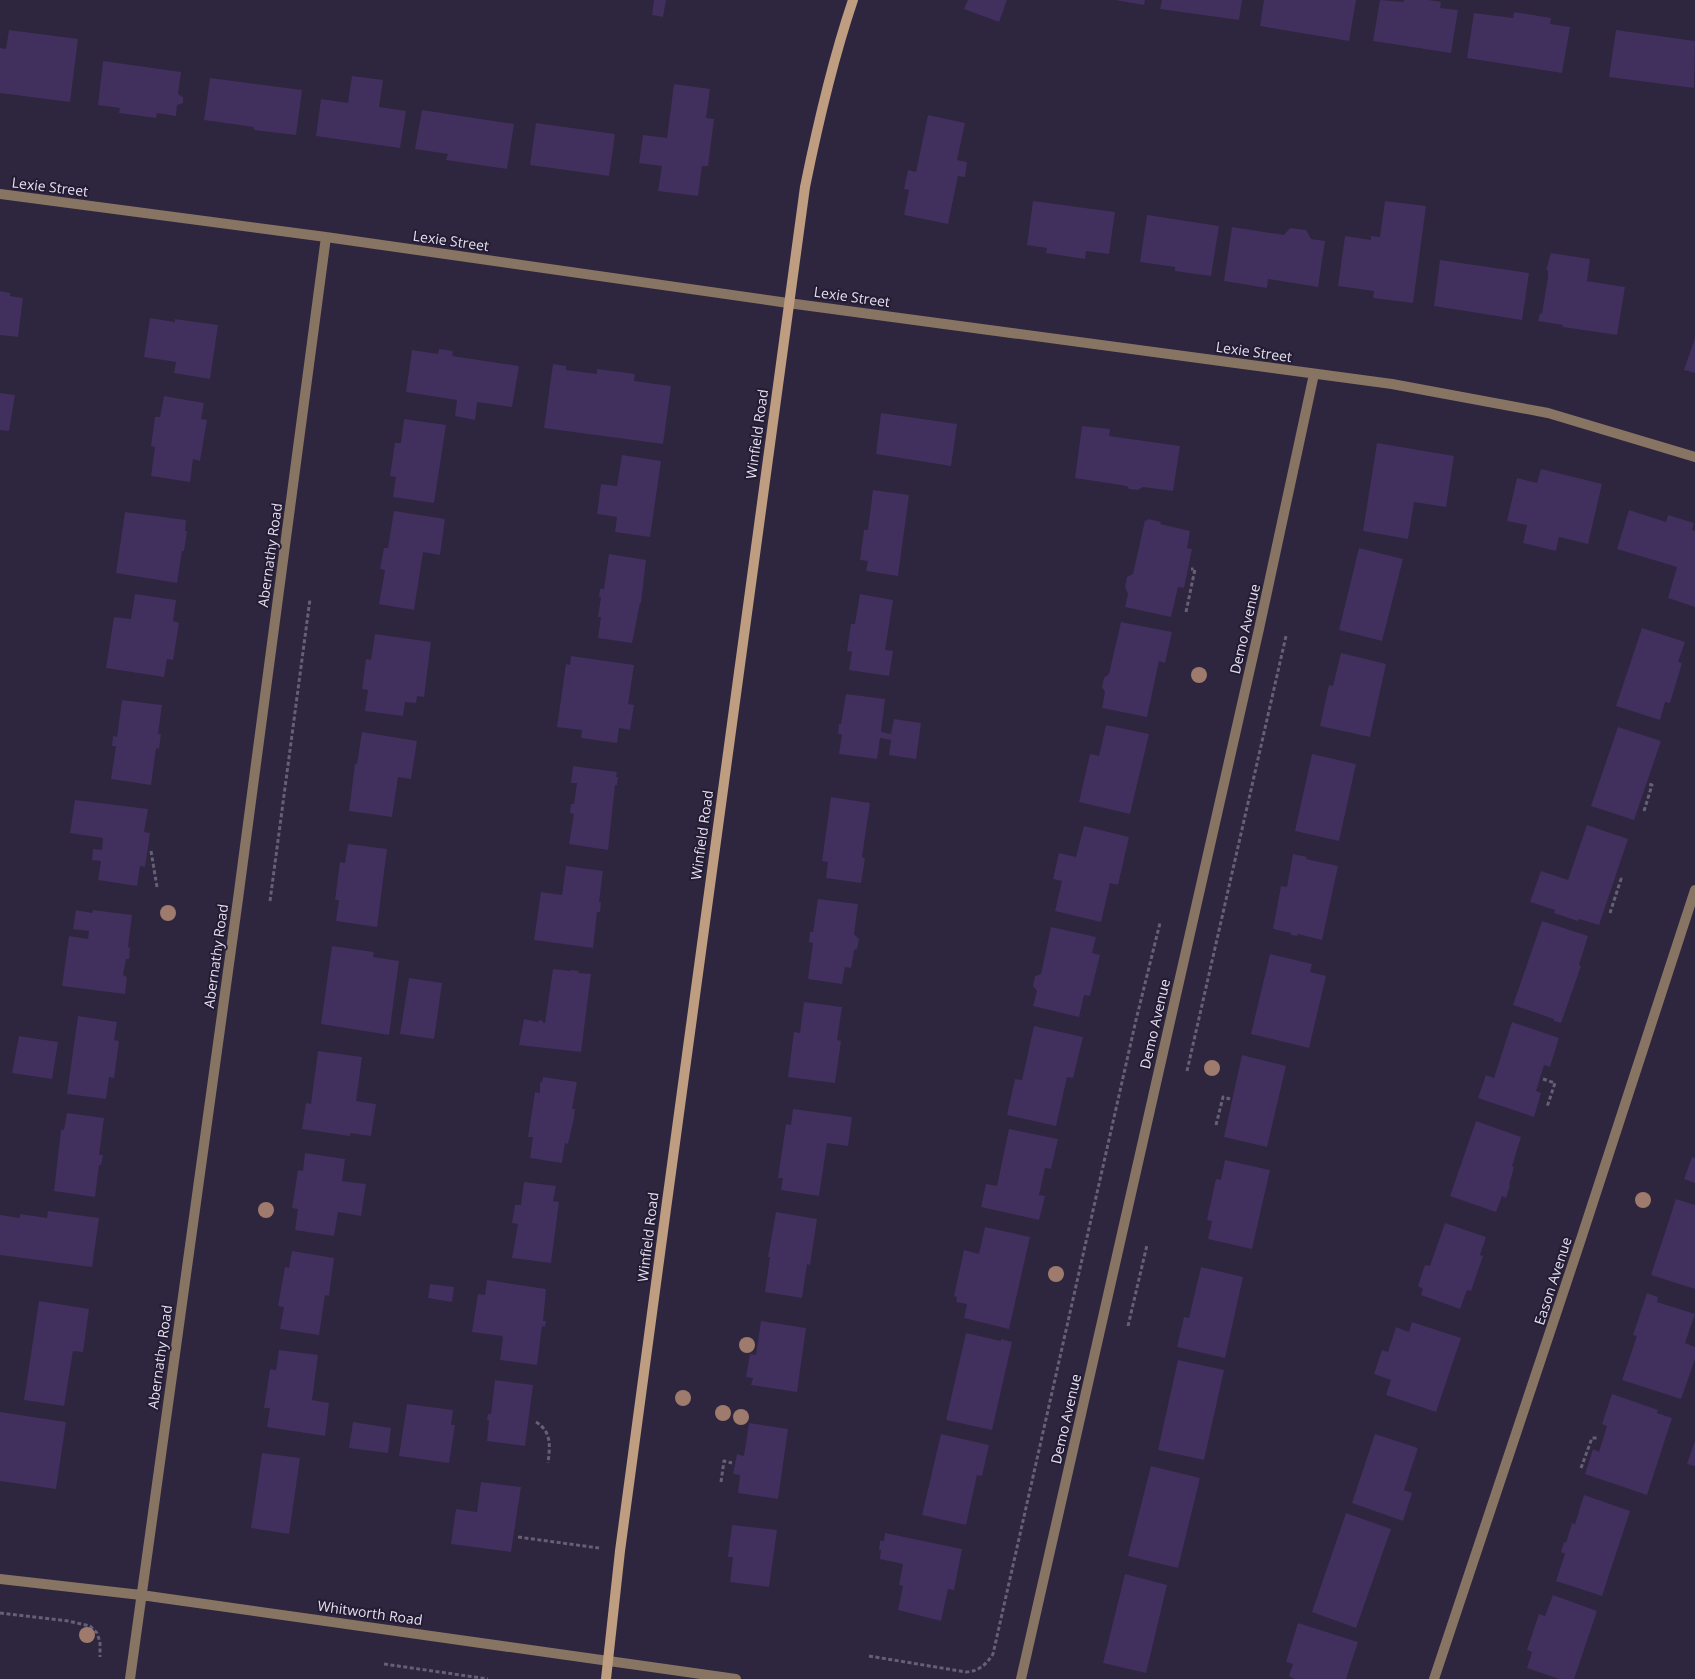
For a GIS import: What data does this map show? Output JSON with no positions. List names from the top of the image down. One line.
{"streets":{"street":["Lexie Street","Winfield Road","Abernathy Road","Demo Avenue","Eason Avenue","Whitworth Road"]},"crossings":[["Lexie Street","Winfield Road"],["Lexie Street","Abernathy Road"],["Lexie Street","Demo Avenue"],["Winfield Road","Whitworth Road"],["Abernathy Road","Whitworth Road"]]}
